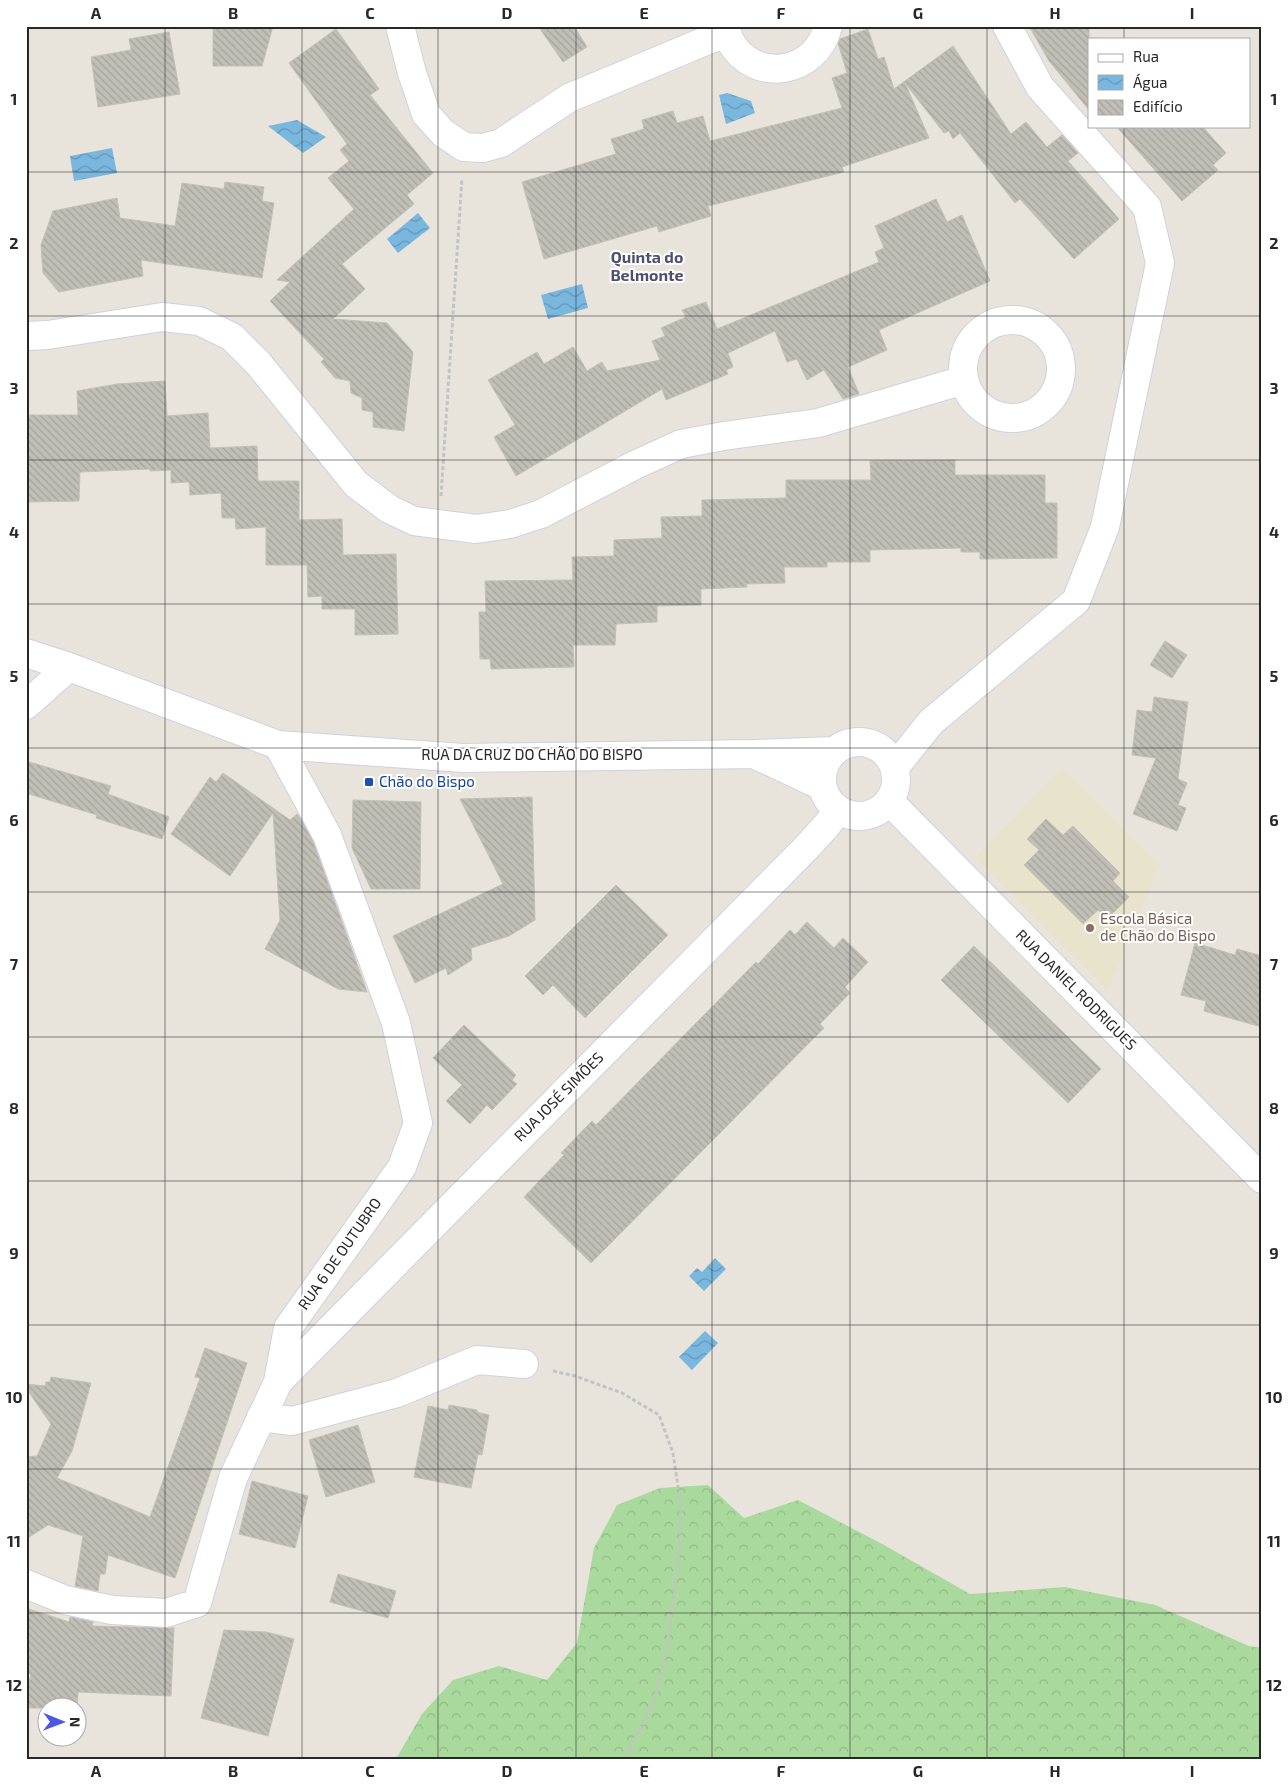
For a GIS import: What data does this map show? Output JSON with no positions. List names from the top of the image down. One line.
{"streets":{"street":["RUA DA CRUZ DO CHÃO DO BISPO","RUA DANIEL RODRIGUES","RUA JOSÉ SIMÕES","RUA 6 DE OUTUBRO"]},"crossings":[["RUA DA CRUZ DO CHÃO DO BISPO","RUA DANIEL RODRIGUES"],["RUA DA CRUZ DO CHÃO DO BISPO","RUA JOSÉ SIMÕES"],["RUA DA CRUZ DO CHÃO DO BISPO","RUA 6 DE OUTUBRO"],["RUA DANIEL RODRIGUES","RUA JOSÉ SIMÕES"],["RUA JOSÉ SIMÕES","RUA 6 DE OUTUBRO"]],"districts":["Quinta do Belmonte"],"places":{"transit":["Chão do Bispo"],"other":["Escola Básica de Chão do Bispo"]},"legend":["Rua","Água","Edifício"],"north":"right","grid":{"columns":["A","B","C","D","E","F","G","H","I"],"rows":["1","2","3","4","5","6","7","8","9","10","11","12"]}}
